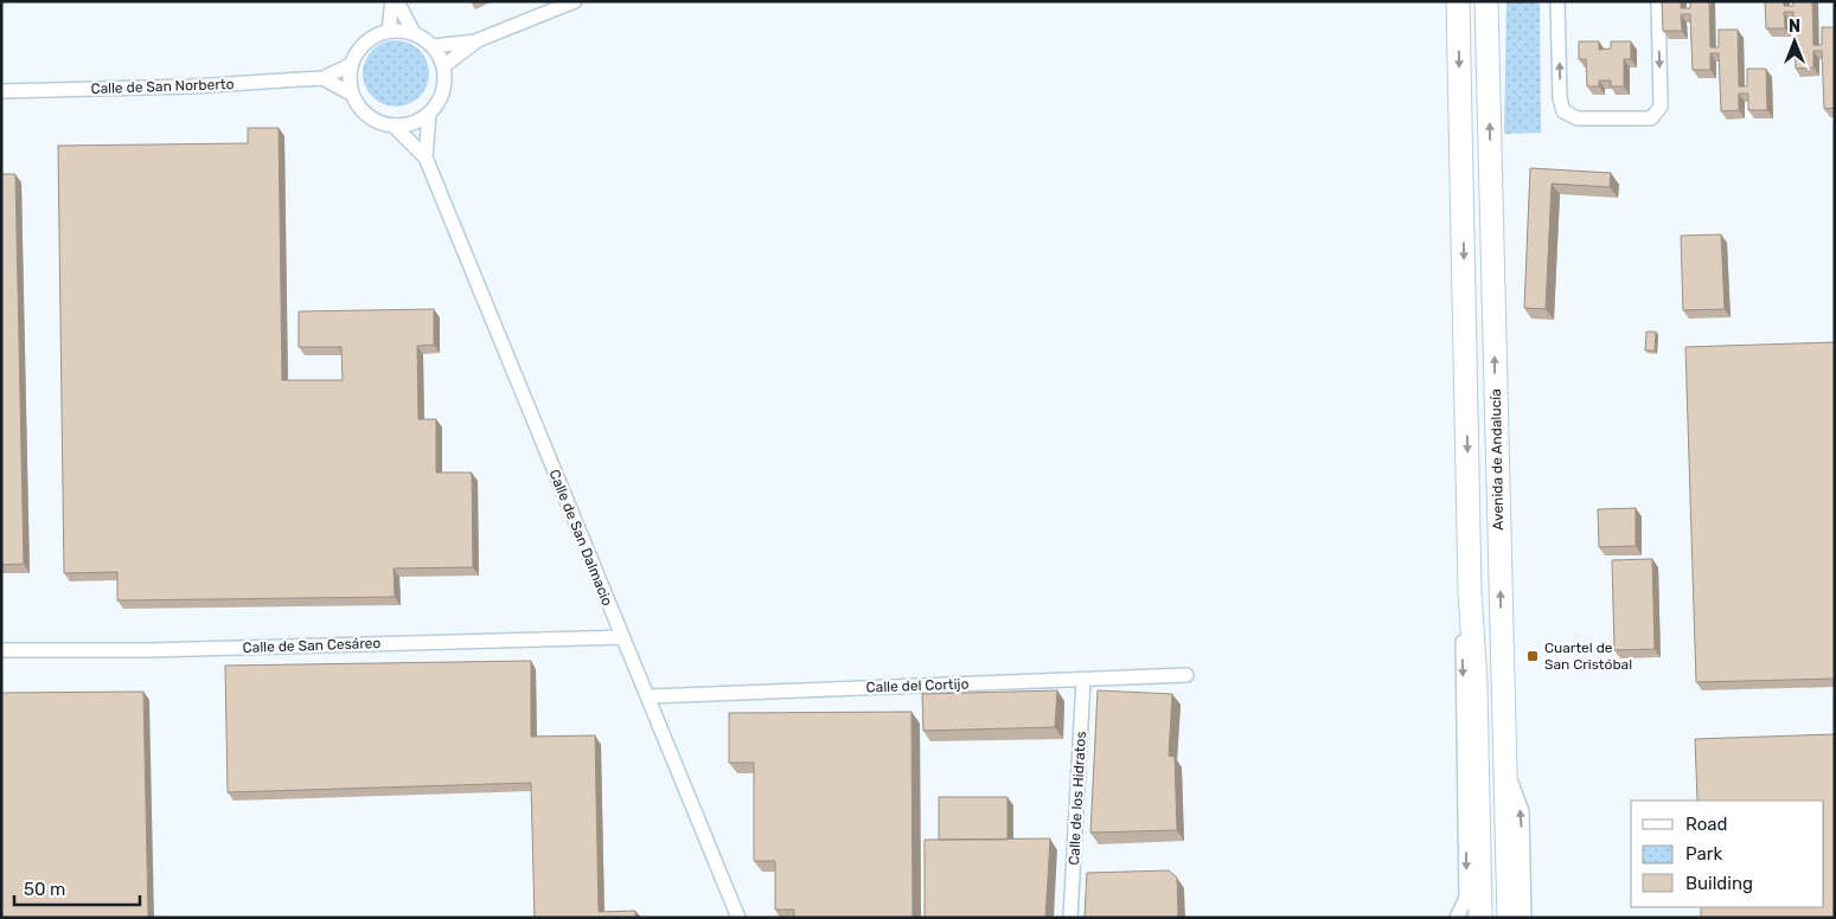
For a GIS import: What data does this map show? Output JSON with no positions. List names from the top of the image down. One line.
{"streets":{"main road":["Avenida de Andalucía"],"street":["Calle de San Norberto","Calle de San Dalmacio","Calle de San Cesáreo","Calle del Cortijo","Calle de los Hidratos"]},"crossings":[["Calle de San Norberto","Calle de San Dalmacio"],["Calle de San Dalmacio","Calle de San Cesáreo"],["Calle de San Dalmacio","Calle del Cortijo"],["Calle del Cortijo","Calle de los Hidratos"]],"places":{"transit":["Cuartel de San Cristóbal"]},"legend":["Road","Park","Building"],"scale_bar":"50 m","north":"top"}
